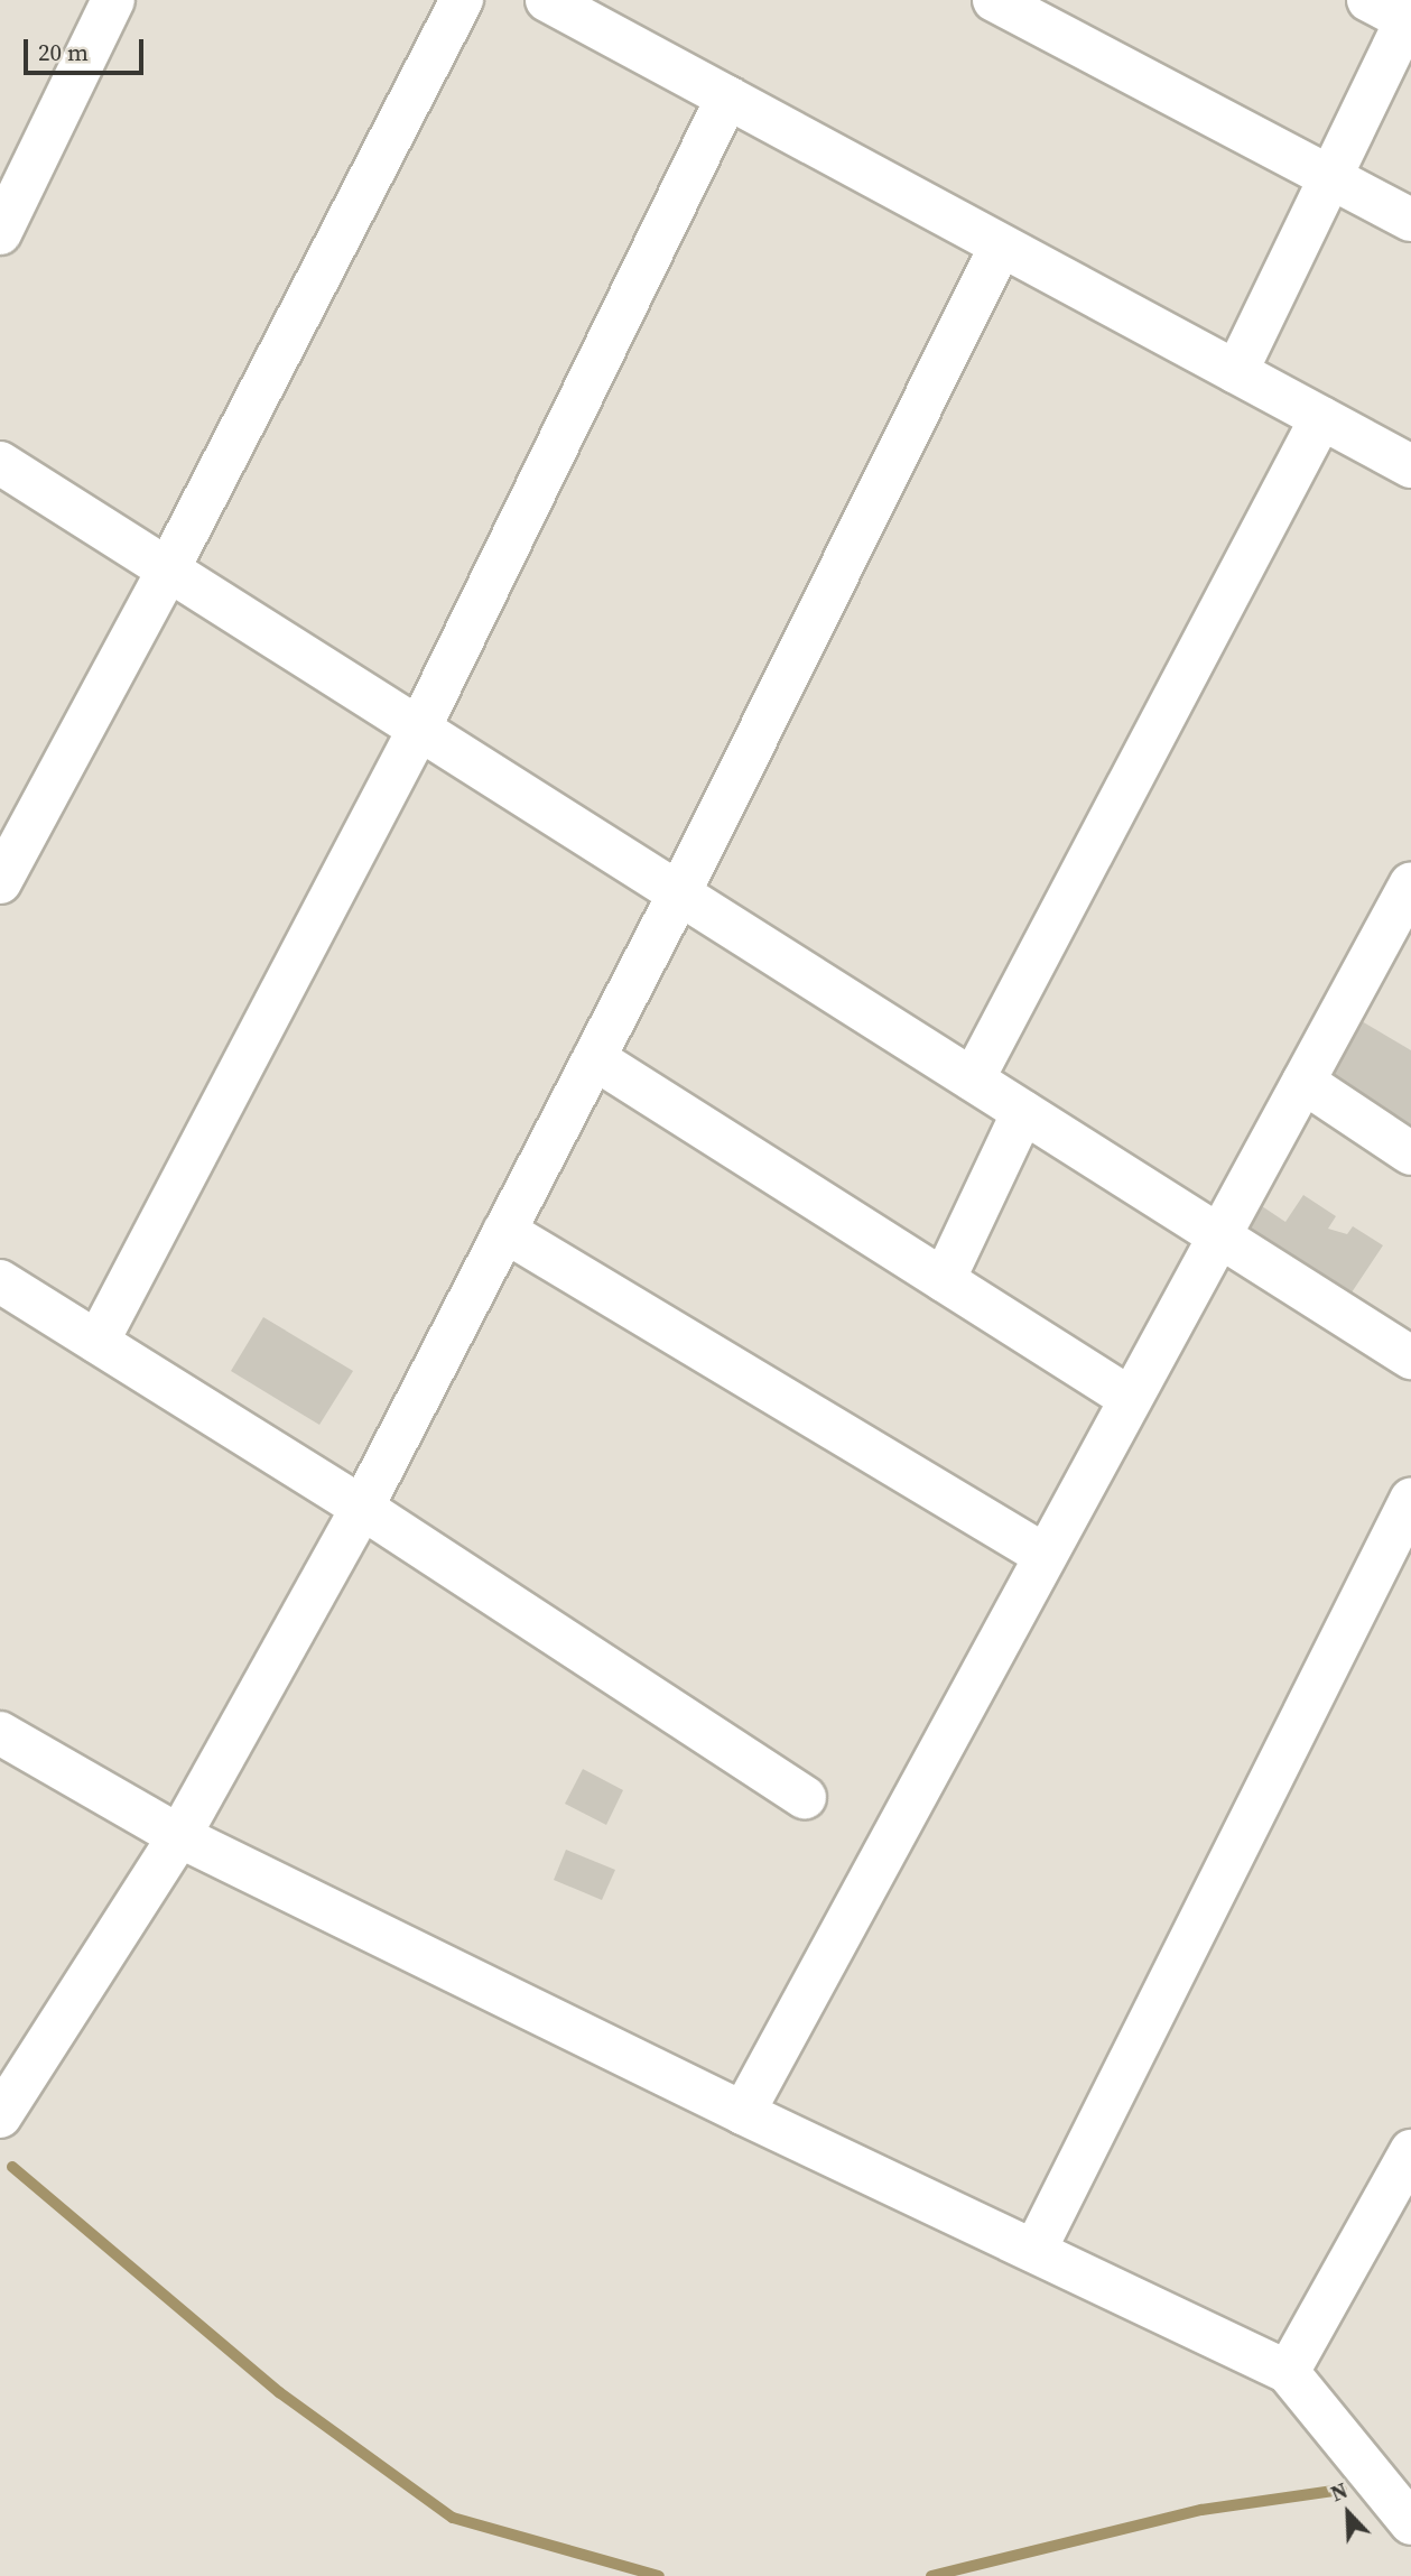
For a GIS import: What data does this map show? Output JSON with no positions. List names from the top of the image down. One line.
{"scale_bar":"20 m","north":"top left"}
